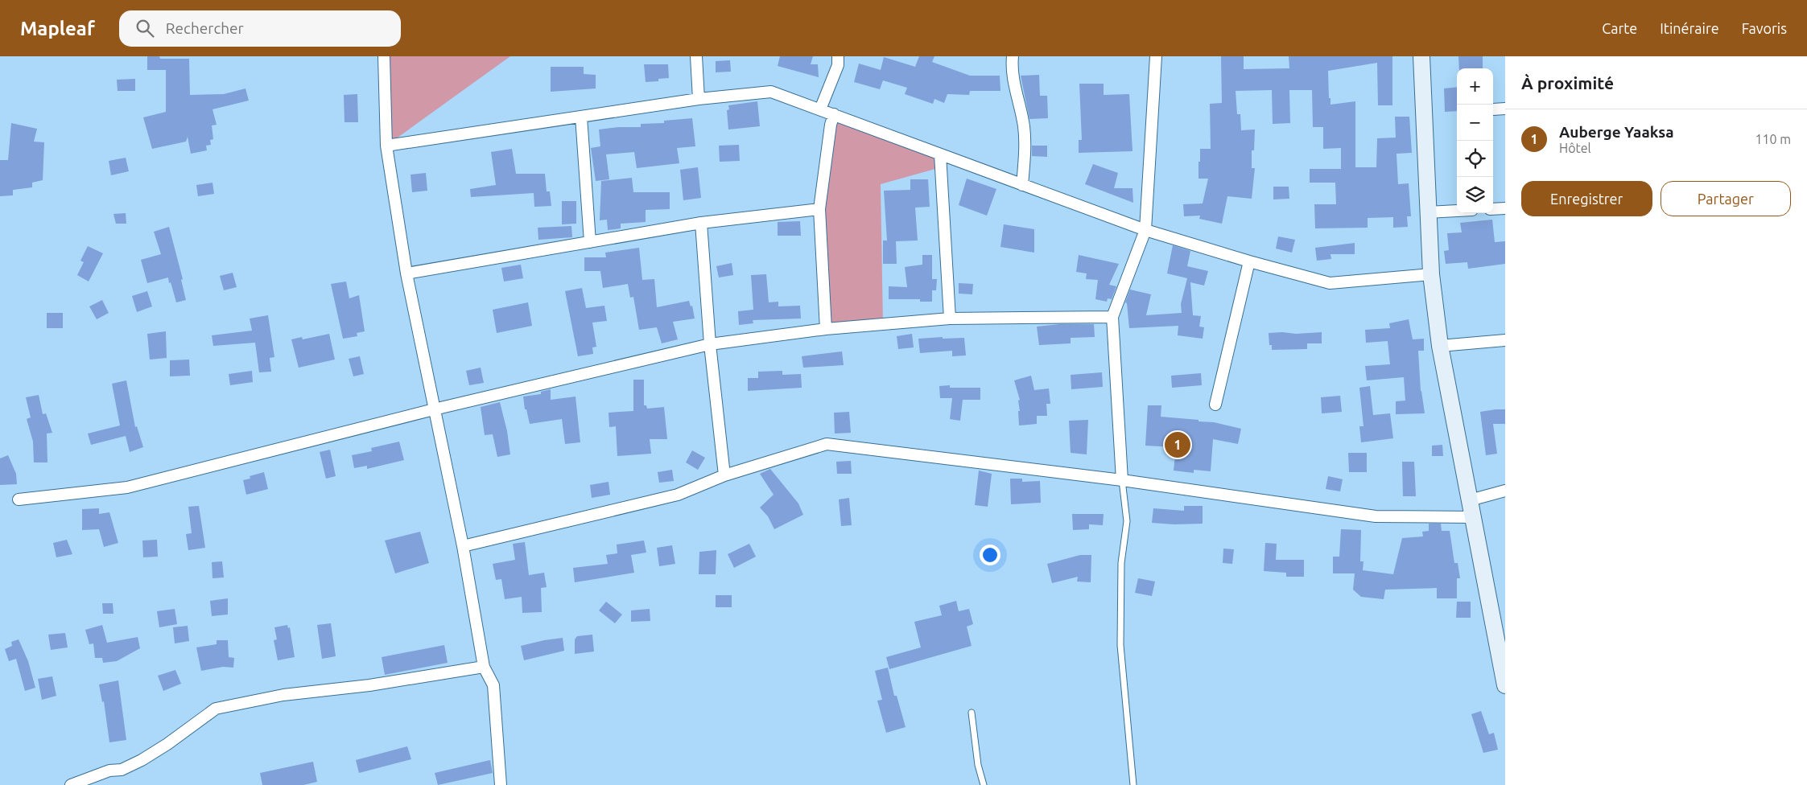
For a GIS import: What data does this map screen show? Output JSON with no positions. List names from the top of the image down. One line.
{"page":{"header":"Mapleaf","search":"Rechercher","nav":["Carte","Itinéraire","Favoris"],"heading":"À proximité","map_buttons":["+","−"],"list":[{"mark":"1","name":"Auberge Yaaksa","note":"Hôtel","value":"110 m"}],"buttons":["Enregistrer","Partager"],"pins":"1"}}
